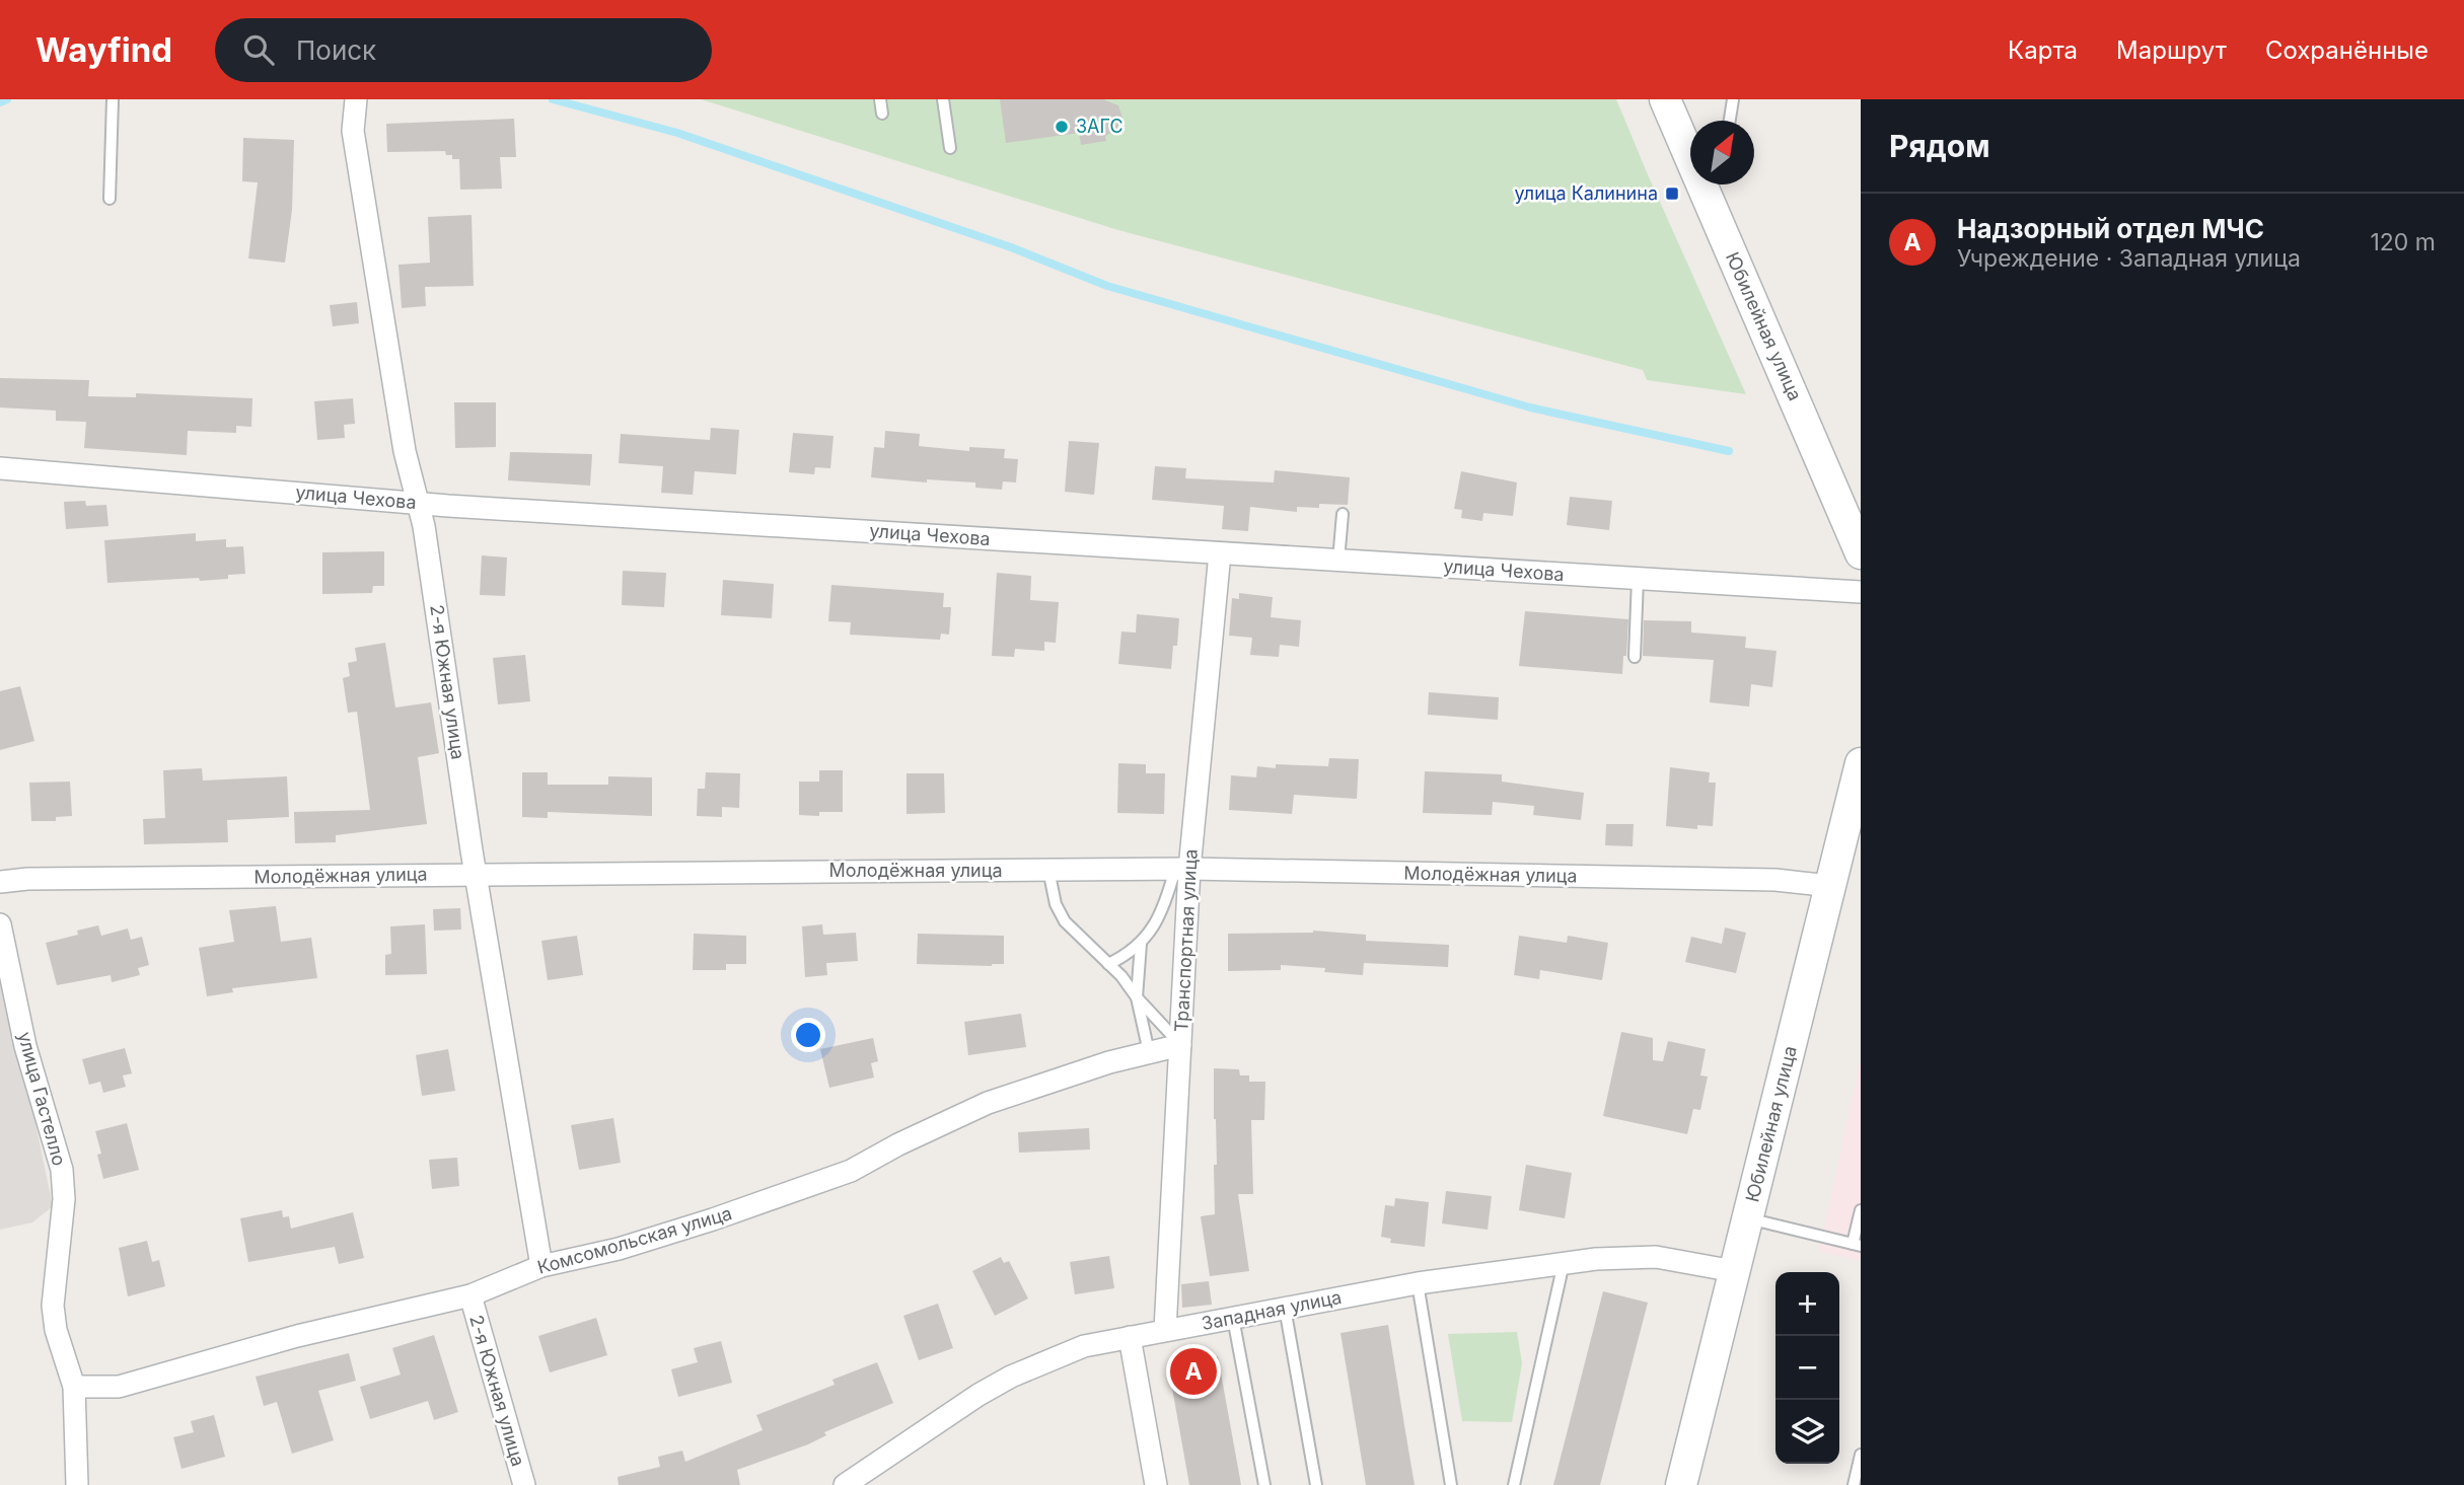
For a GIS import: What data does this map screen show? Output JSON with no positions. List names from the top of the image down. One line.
{"streets":{"main road":["Юбилейная улица"],"street":["улица Чехова","2-я Южная улица","Молодёжная улица","Транспортная улица","улица Гастелло","Комсомольская улица","Западная улица"]},"crossings":[["Юбилейная улица","Молодёжная улица"],["Юбилейная улица","Западная улица"],["улица Чехова","2-я Южная улица"],["улица Чехова","Транспортная улица"],["2-я Южная улица","Молодёжная улица"],["2-я Южная улица","Комсомольская улица"],["Молодёжная улица","Транспортная улица"],["Транспортная улица","Комсомольская улица"],["Транспортная улица","Западная улица"],["улица Гастелло","Комсомольская улица"]],"places":{"other":["ЗАГС"],"transit":["улица Калинина"]},"north":"top right","page":{"header":"Wayfind","search":"Поиск","nav":["Карта","Маршрут","Сохранённые"],"heading":"Рядом","list":[{"mark":"A","name":"Надзорный отдел МЧС","note":"Учреждение · Западная улица","value":"120 m"}],"map_buttons":["+","−"],"pins":"A"}}
